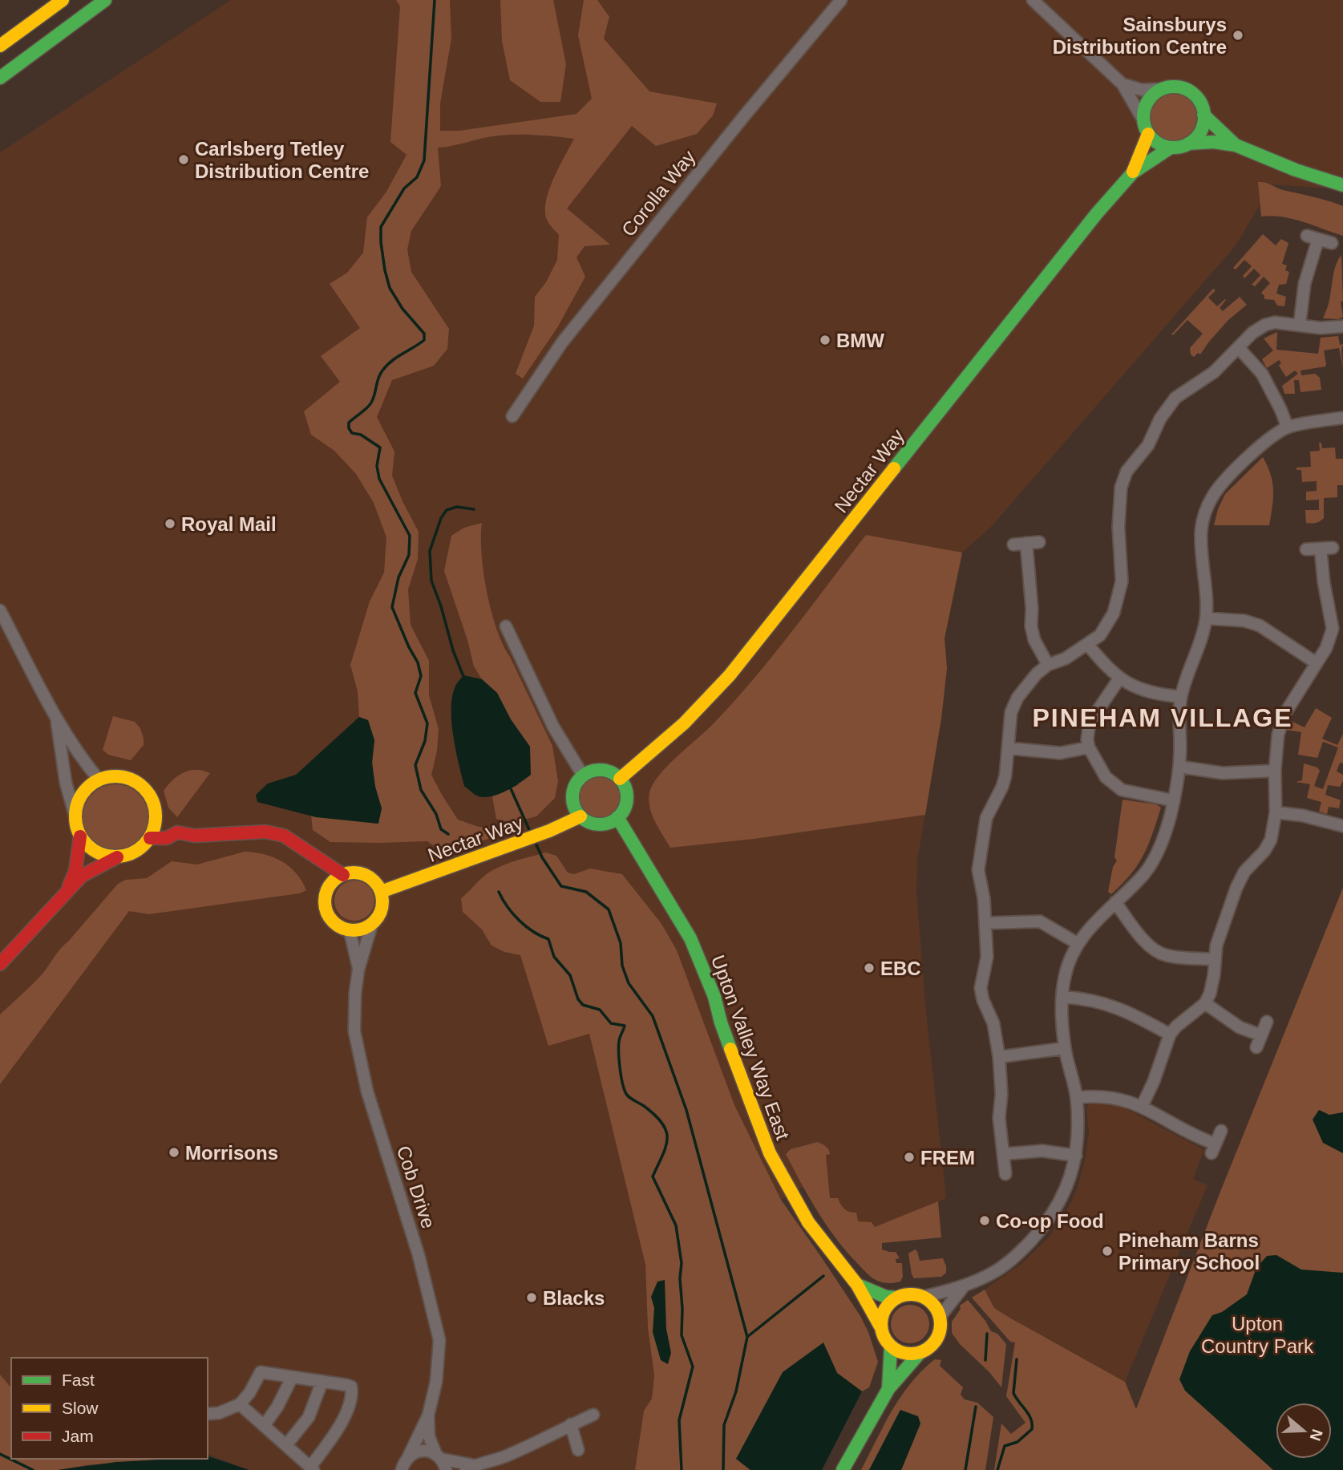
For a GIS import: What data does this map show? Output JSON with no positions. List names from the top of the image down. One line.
{"streets":{"main road":["Nectar Way","Upton Valley Way East"],"street":["Corolla Way","Cob Drive"]},"crossings":[["Nectar Way","Upton Valley Way East"],["Nectar Way","Cob Drive"]],"districts":["PINEHAM VILLAGE"],"parks":["Upton Country Park"],"places":["Sainsburys Distribution Centre","Carlsberg Tetley Distribution Centre","BMW","Royal Mail","EBC","Morrisons","FREM","Co-op Food","Pineham Barns Primary School","Blacks"],"legend":["Fast","Slow","Jam"],"north":"right"}
